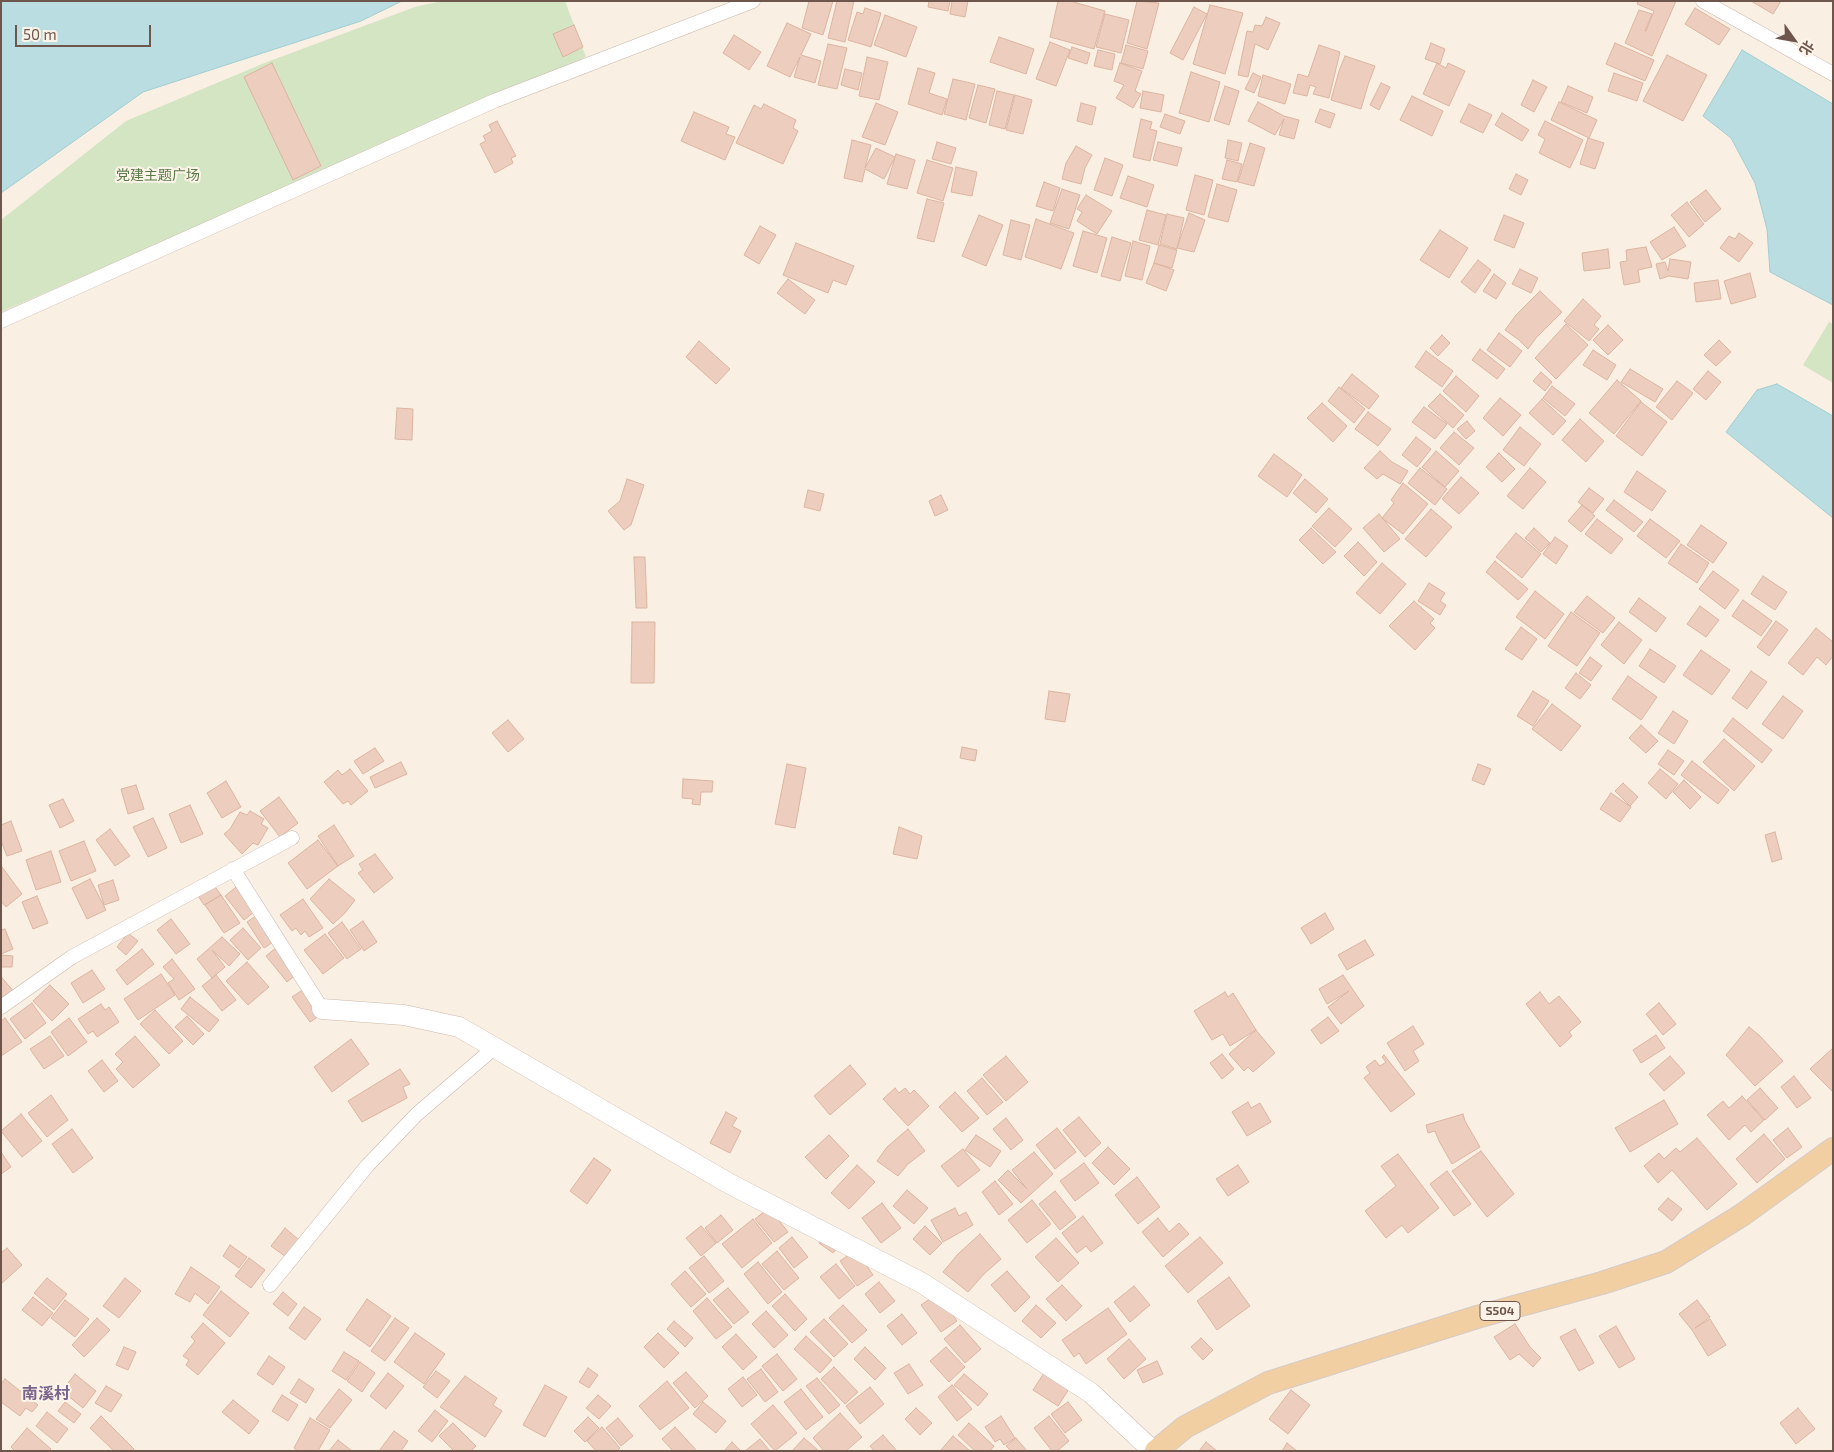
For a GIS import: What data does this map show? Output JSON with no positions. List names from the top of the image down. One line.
{"streets":{"main road":["S504"]},"districts":["南溪村"],"parks":["党建主题广场"],"scale_bar":"50 m","north":"bottom right"}
